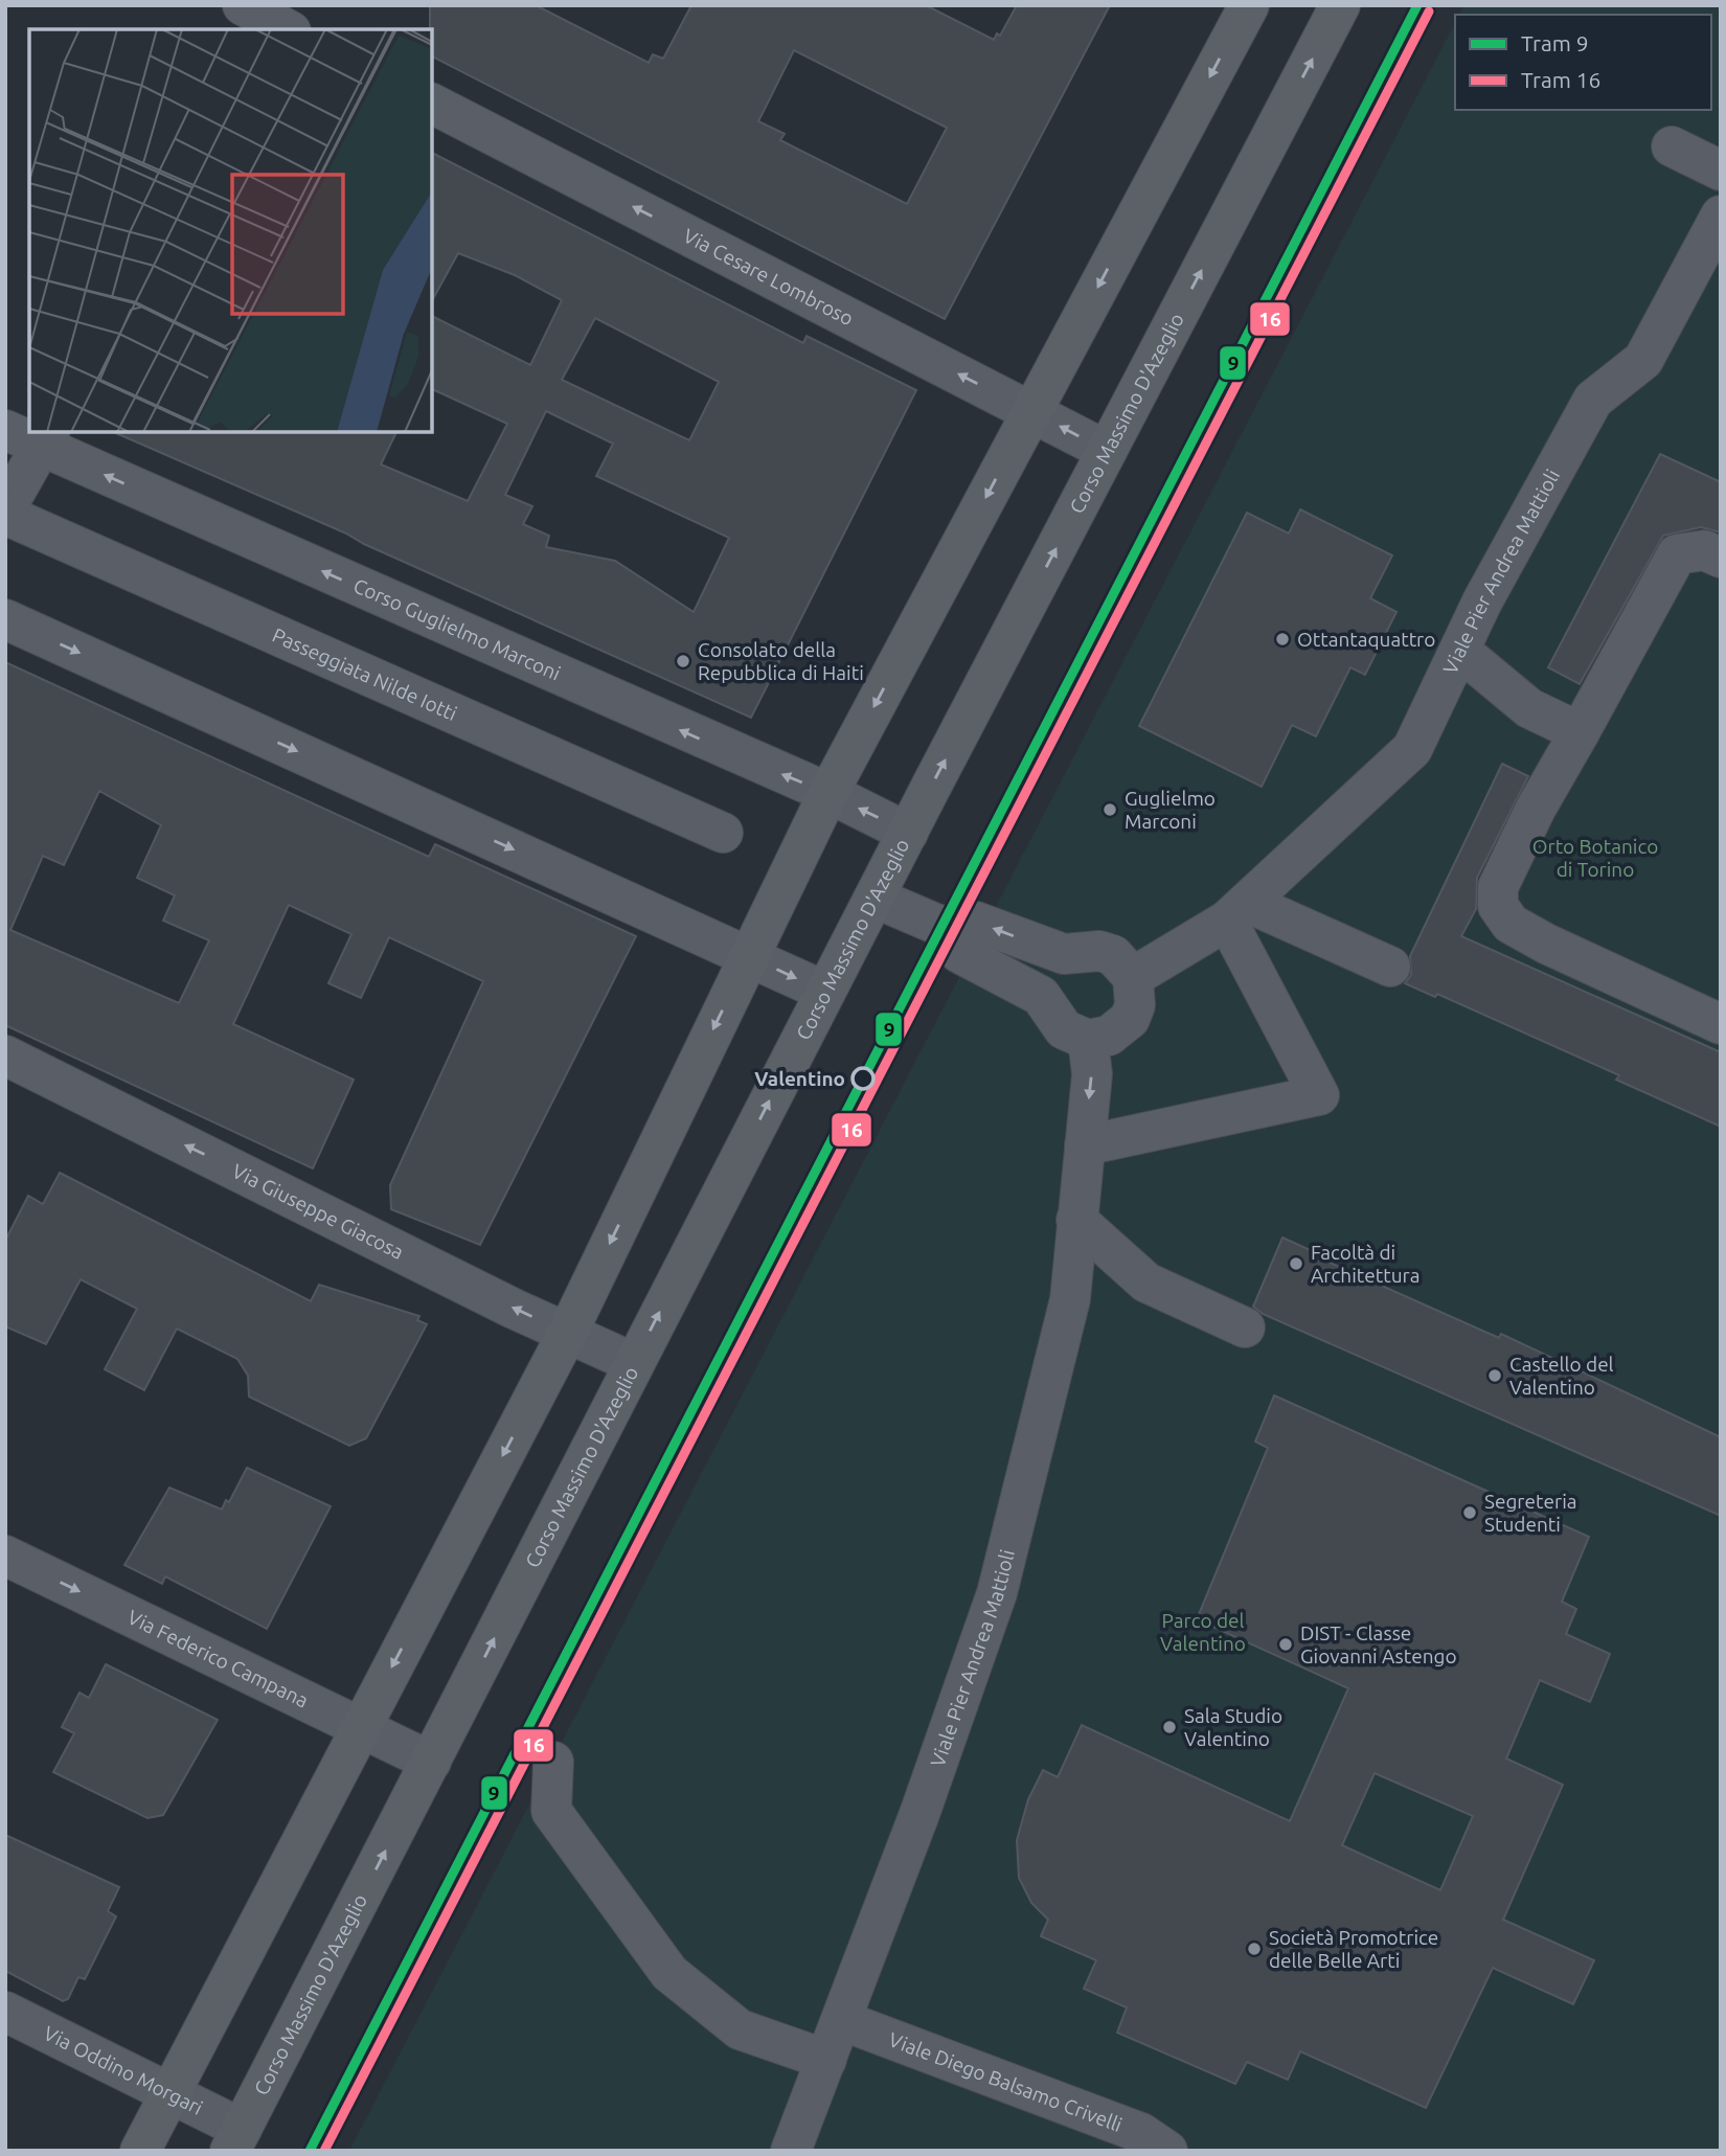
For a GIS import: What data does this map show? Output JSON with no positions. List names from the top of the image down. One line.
{"streets":{"main road":["Corso Massimo D'Azeglio"],"street":["Via Cesare Lombroso","Viale Pier Andrea Mattioli","Corso Guglielmo Marconi","Passeggiata Nilde Iotti","Via Giuseppe Giacosa","Via Federico Campana","Via Oddino Morgari","Viale Diego Balsamo Crivelli"]},"crossings":[["Via Cesare Lombroso","Corso Massimo D'Azeglio"],["Corso Massimo D'Azeglio","Corso Guglielmo Marconi"],["Corso Massimo D'Azeglio","Via Giuseppe Giacosa"],["Corso Massimo D'Azeglio","Via Federico Campana"],["Corso Massimo D'Azeglio","Via Oddino Morgari"],["Viale Pier Andrea Mattioli","Viale Diego Balsamo Crivelli"]],"one_way":["Via Cesare Lombroso","Via Giuseppe Giacosa","Via Federico Campana"],"parks":["Orto Botanico di Torino","Parco del Valentino"],"places":["Ottantaquattro","Consolato della Repubblica di Haiti","Guglielmo Marconi","Valentino","Facoltà di Architettura","Castello del Valentino","Segreteria Studenti","DIST - Classe Giovanni Astengo","Sala Studio Valentino","Società Promotrice delle Belle Arti"],"lines":["tram line 9","tram line 16"],"legend":["Tram 9","Tram 16"]}
